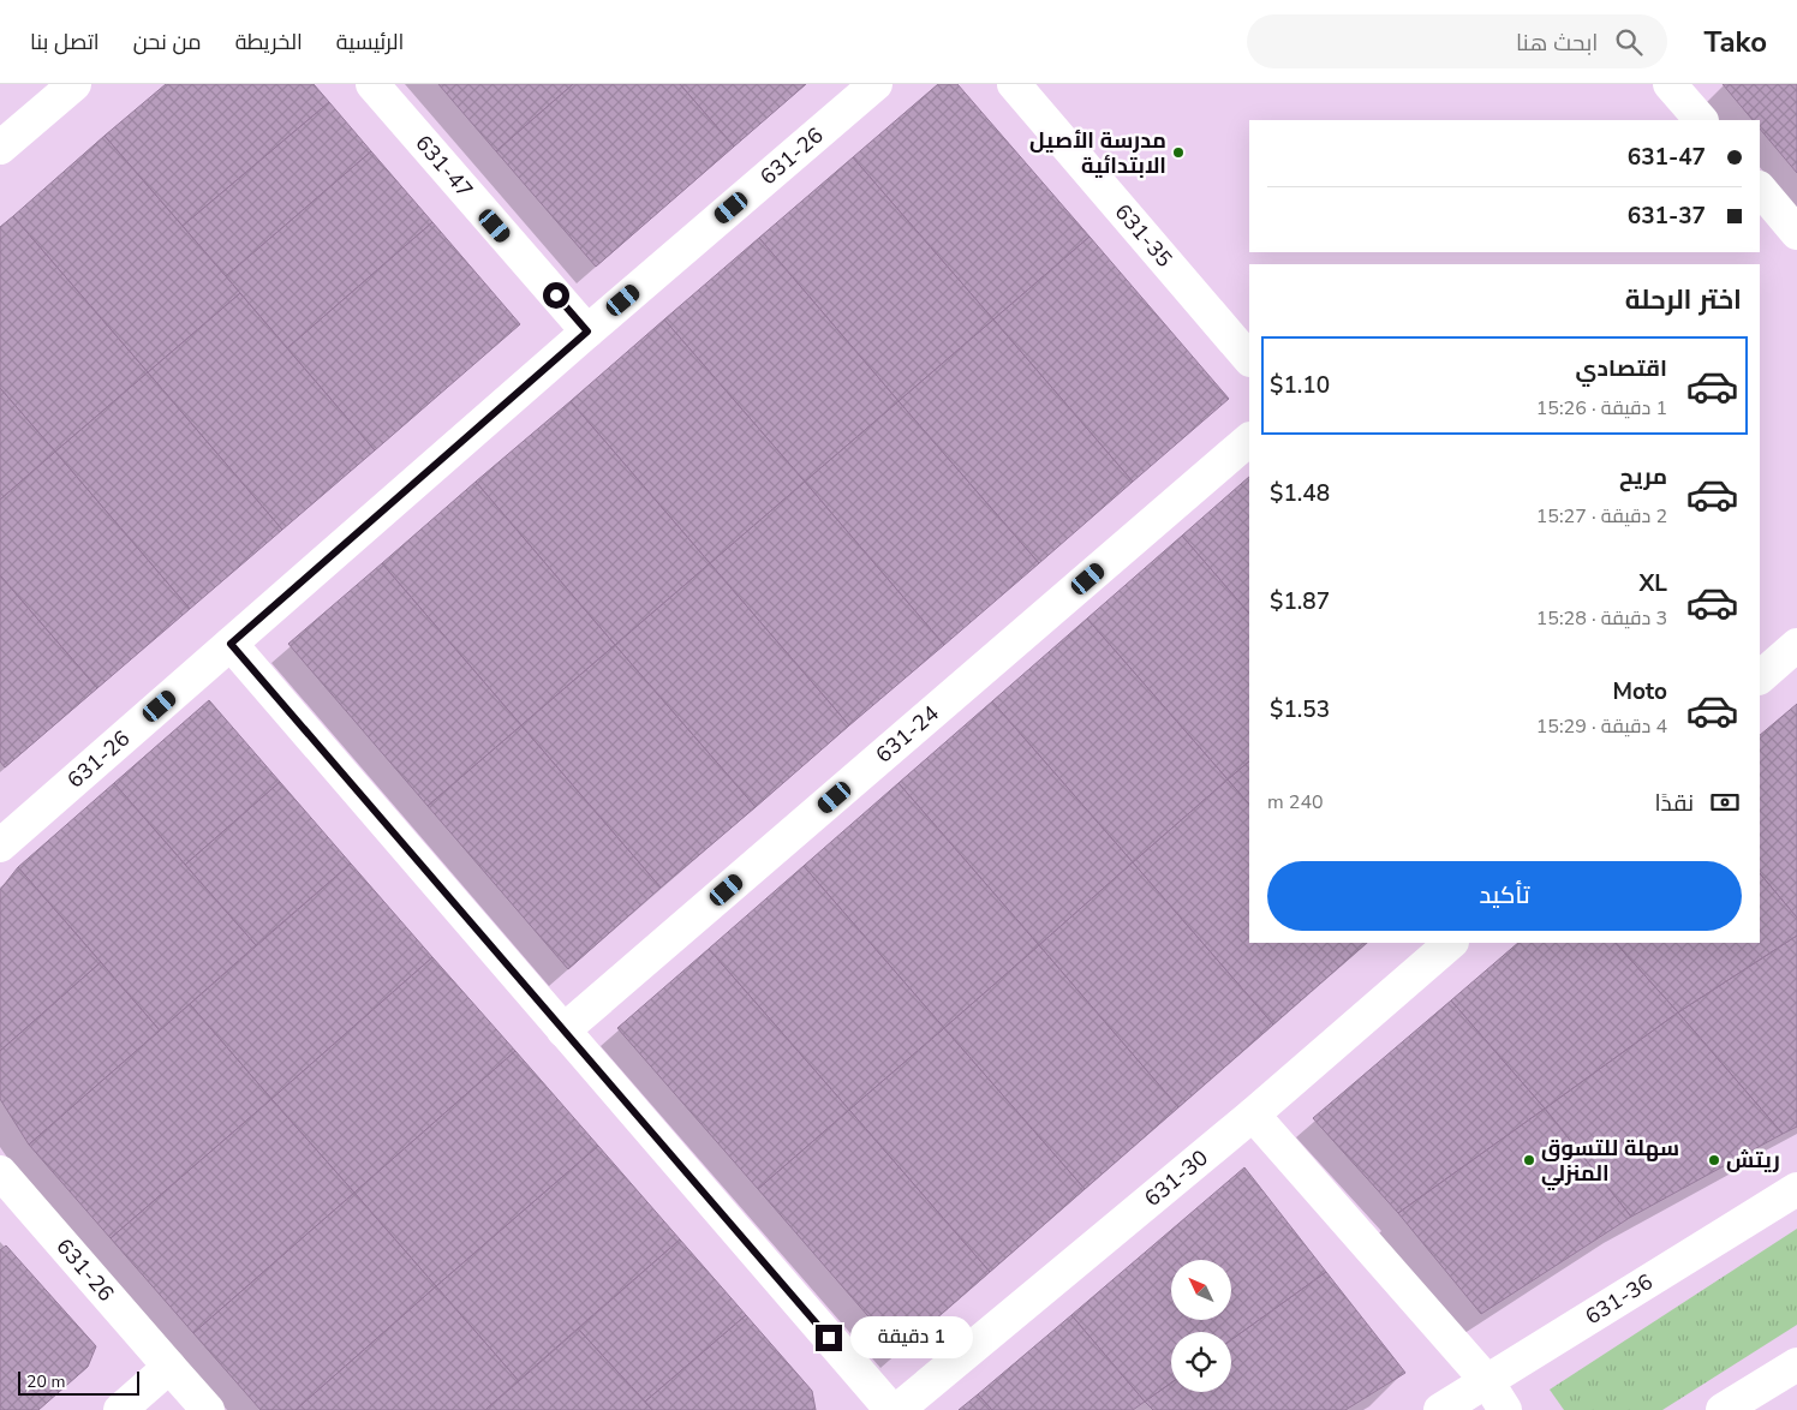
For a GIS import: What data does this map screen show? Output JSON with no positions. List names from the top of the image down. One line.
{"streets":{"street":["631-26","631-47","631-35","631-24","631-30","631-36"]},"crossings":[["631-26","631-47"]],"places":["مدرسة الأصيل الابتدائية","سهلة للتسوق المنزلي","ريتش"],"scale_bar":"20 m","north":"top left","page":{"header":"Tako","search":"ابحث هنا","nav":["الرئيسية","الخريطة","من نحن","اتصل بنا"],"banner":["631-47","631-37"],"heading":"اختر الرحلة","list":[{"name":"اقتصادي","note":"1 دقيقة · 15:26","value":"$1.10"},{"name":"مريح","note":"2 دقيقة · 15:27","value":"$1.48"},{"name":"XL","note":"3 دقيقة · 15:28","value":"$1.87"},{"name":"Moto","note":"4 دقيقة · 15:29","value":"$1.53"}],"pay":["نقدًا","240 m"],"buttons":"تأكيد","bubble":"1 دقيقة","scale":"20 m"}}
